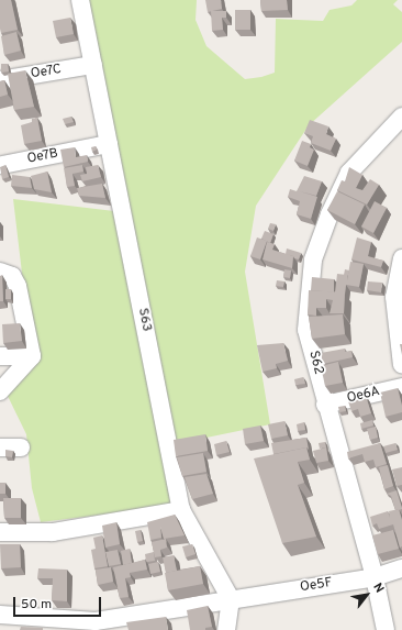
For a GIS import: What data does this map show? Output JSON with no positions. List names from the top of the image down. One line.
{"streets":{"street":["Oe7C","Oe7B","S63","S62","Oe6A","Oe5F"]},"crossings":[["Oe7C","S63"],["Oe7B","S63"],["S63","Oe5F"],["S62","Oe6A"],["S62","Oe5F"]],"scale_bar":"50 m","north":"top right"}
